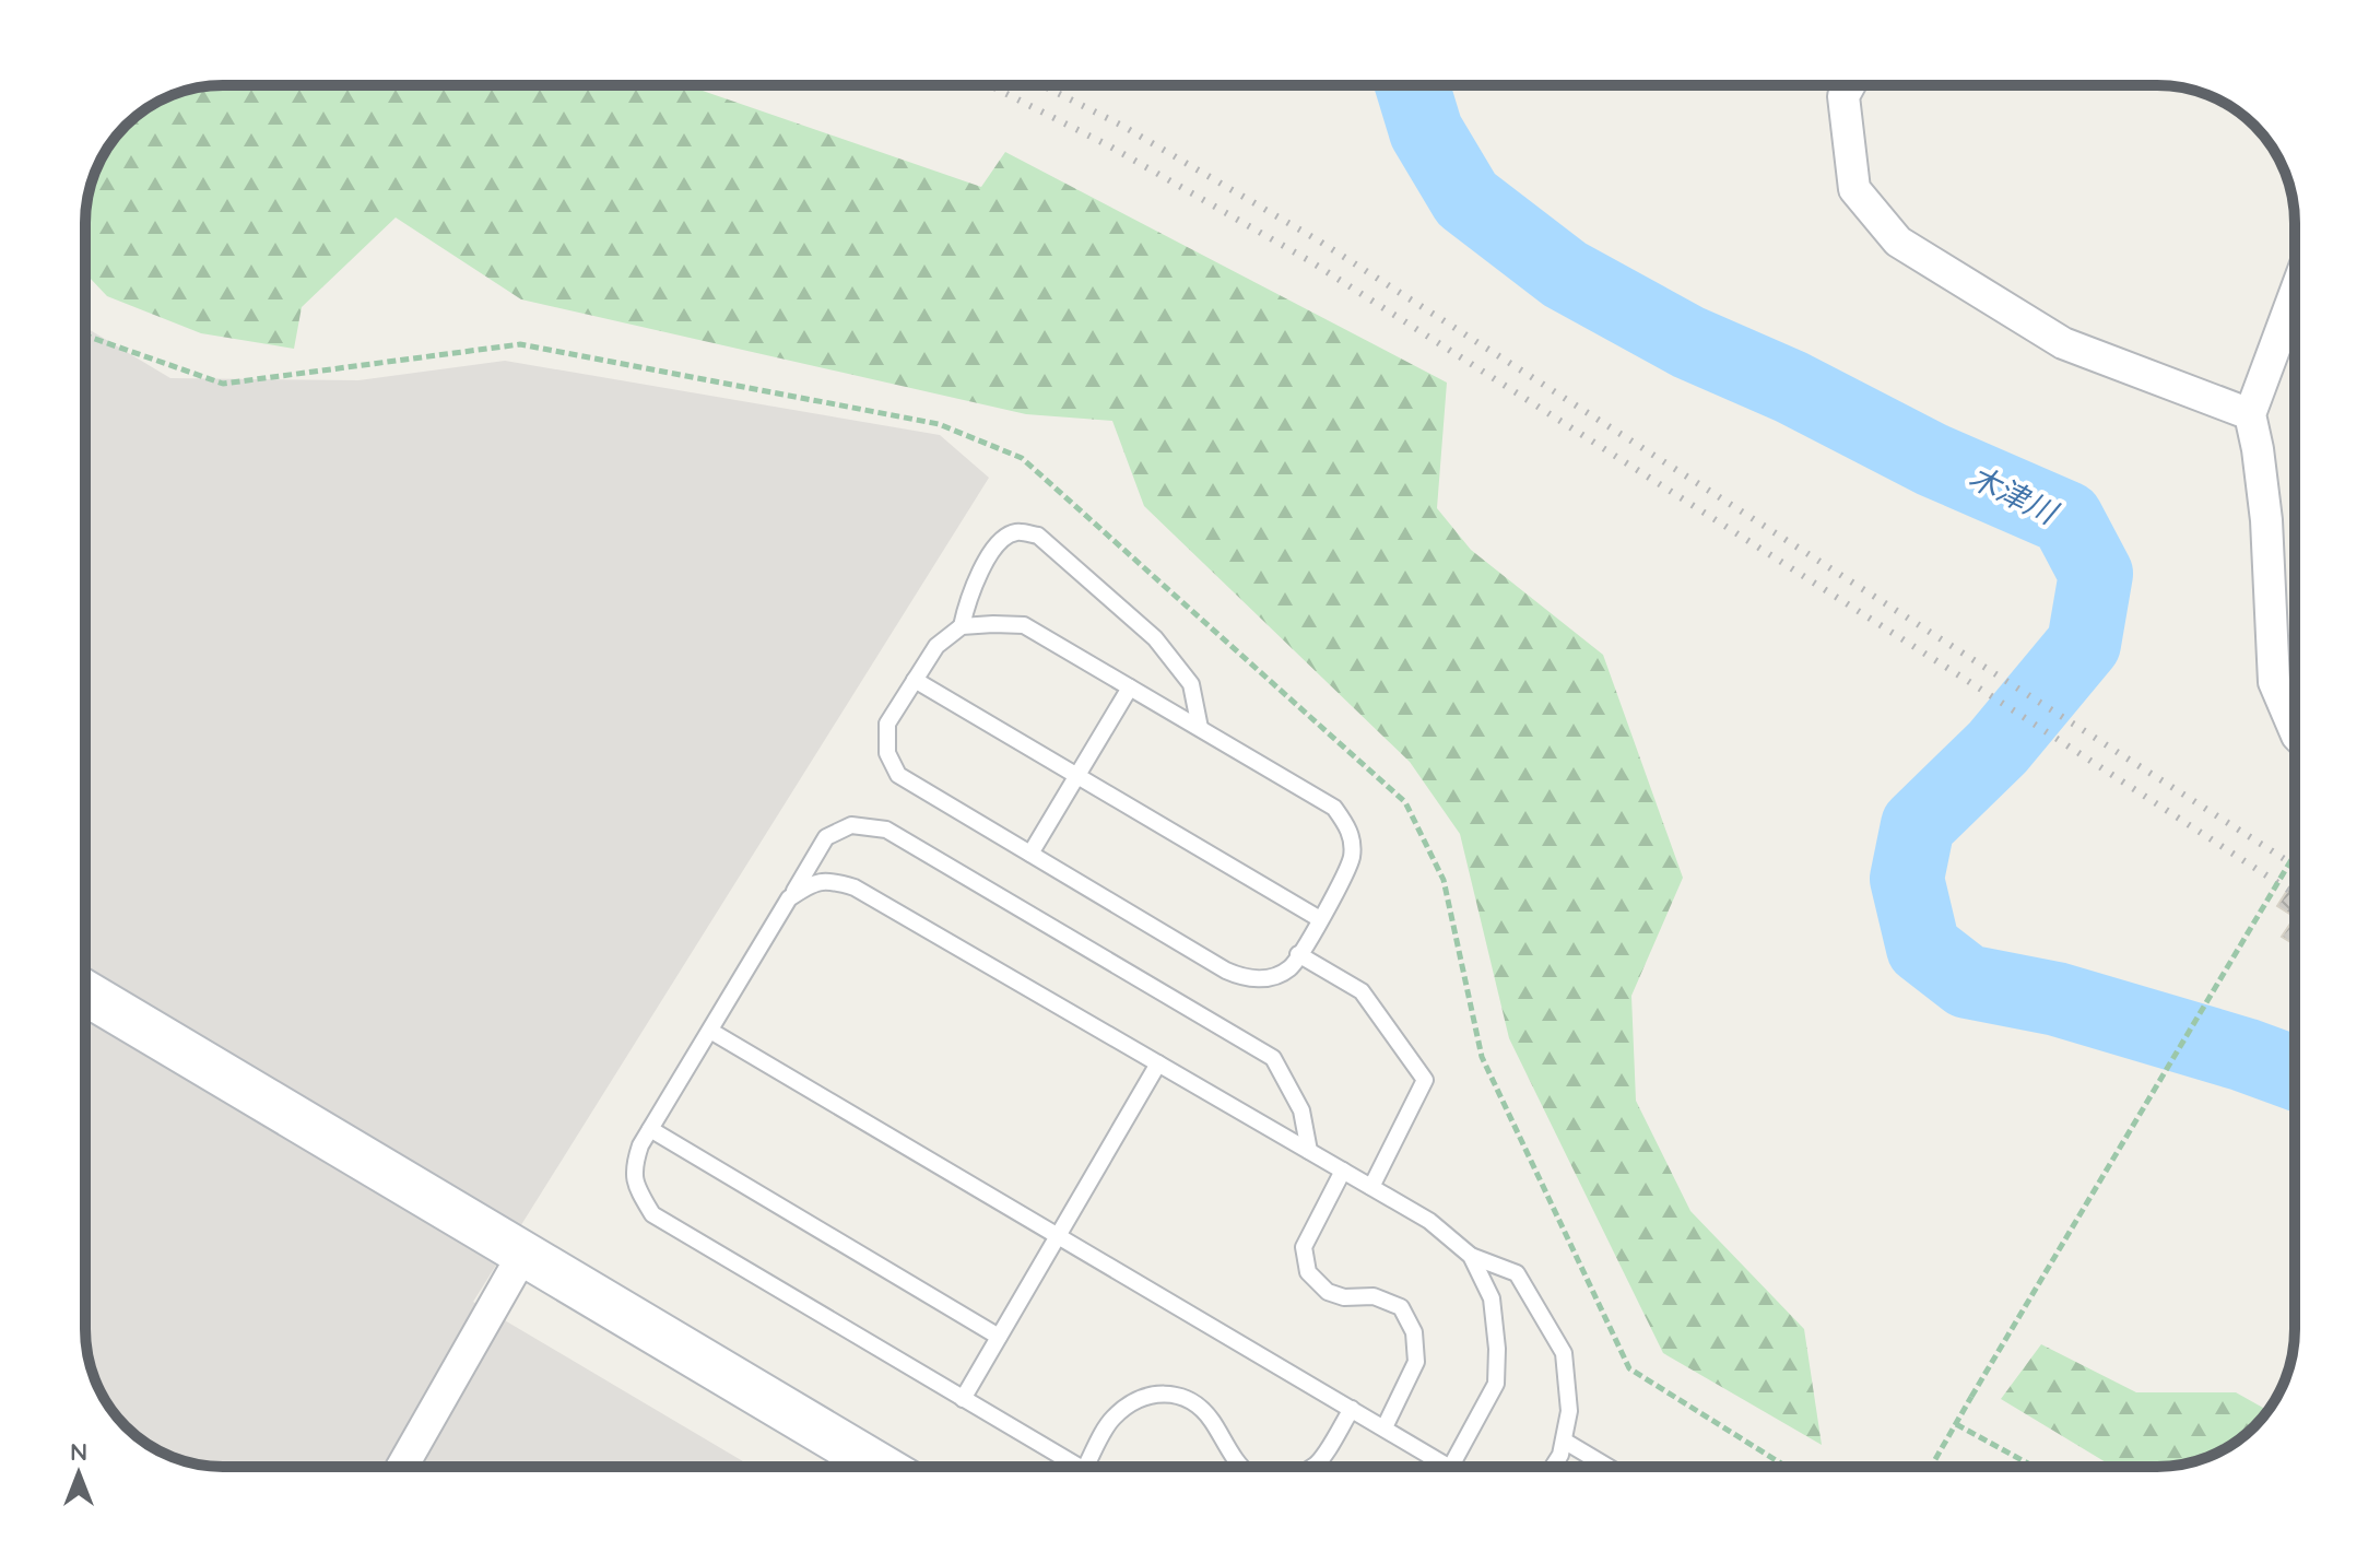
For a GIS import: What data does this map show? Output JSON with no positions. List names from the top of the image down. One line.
{"water":["木津川"],"north":"top"}
